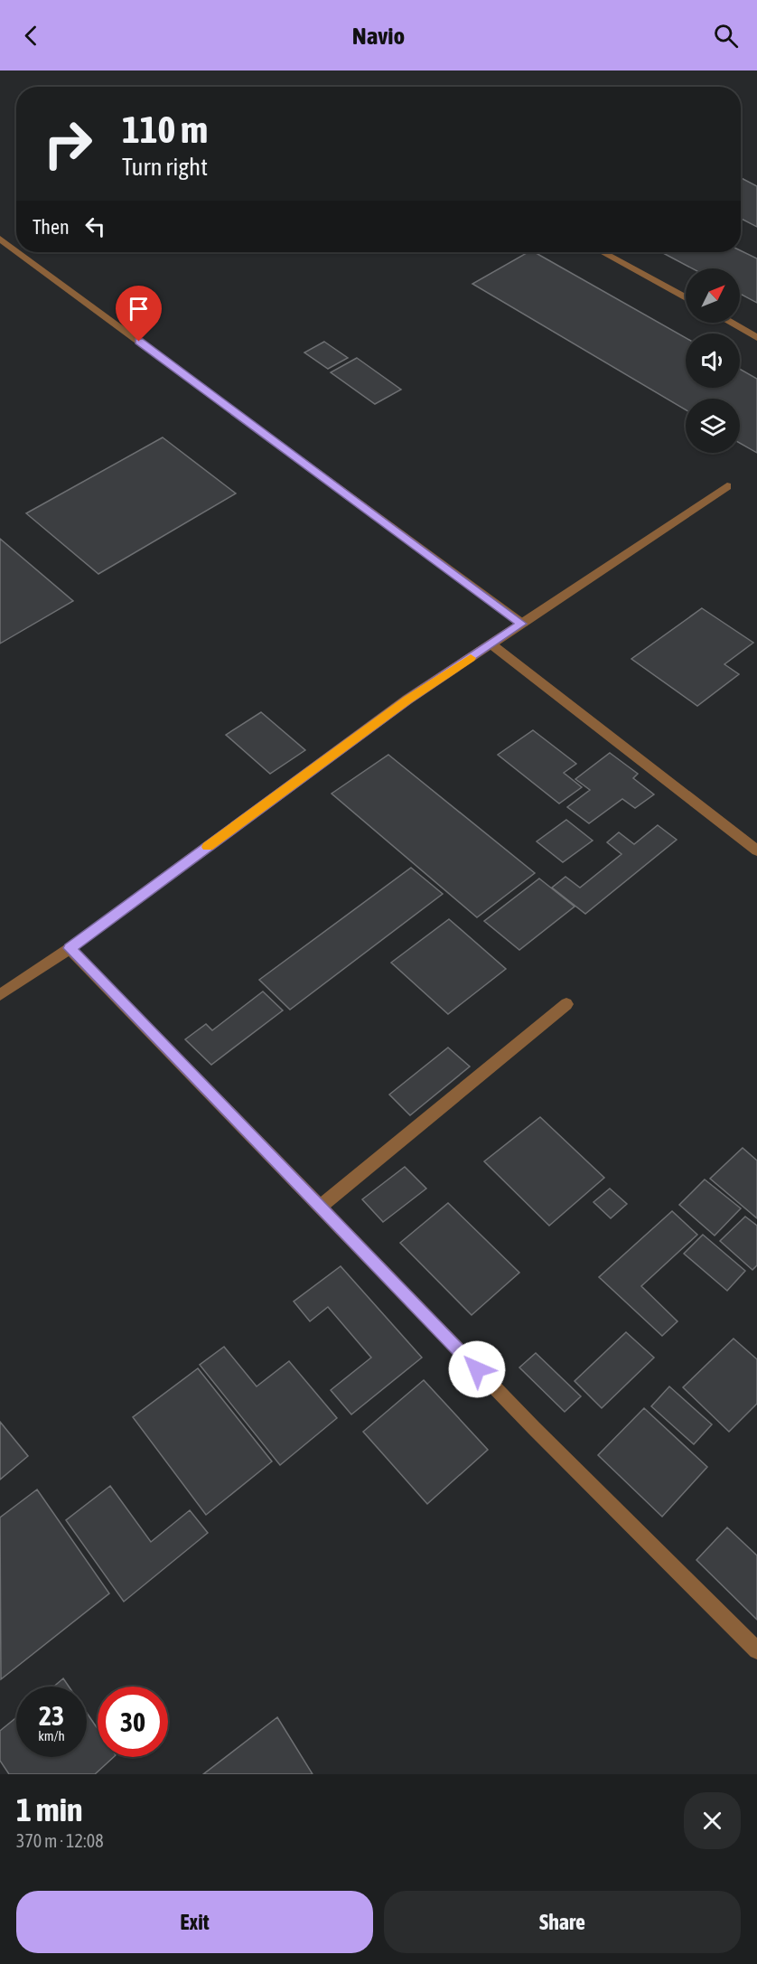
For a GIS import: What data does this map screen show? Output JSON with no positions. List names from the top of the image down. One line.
{"north":"top right","page":{"header":"Navio","turn":["110 m","Turn right"],"then":"Then","speed":"23 km/h","limit":"30","heading":["1 min","370 m · 12:08"],"buttons":["Exit","Share"]}}
